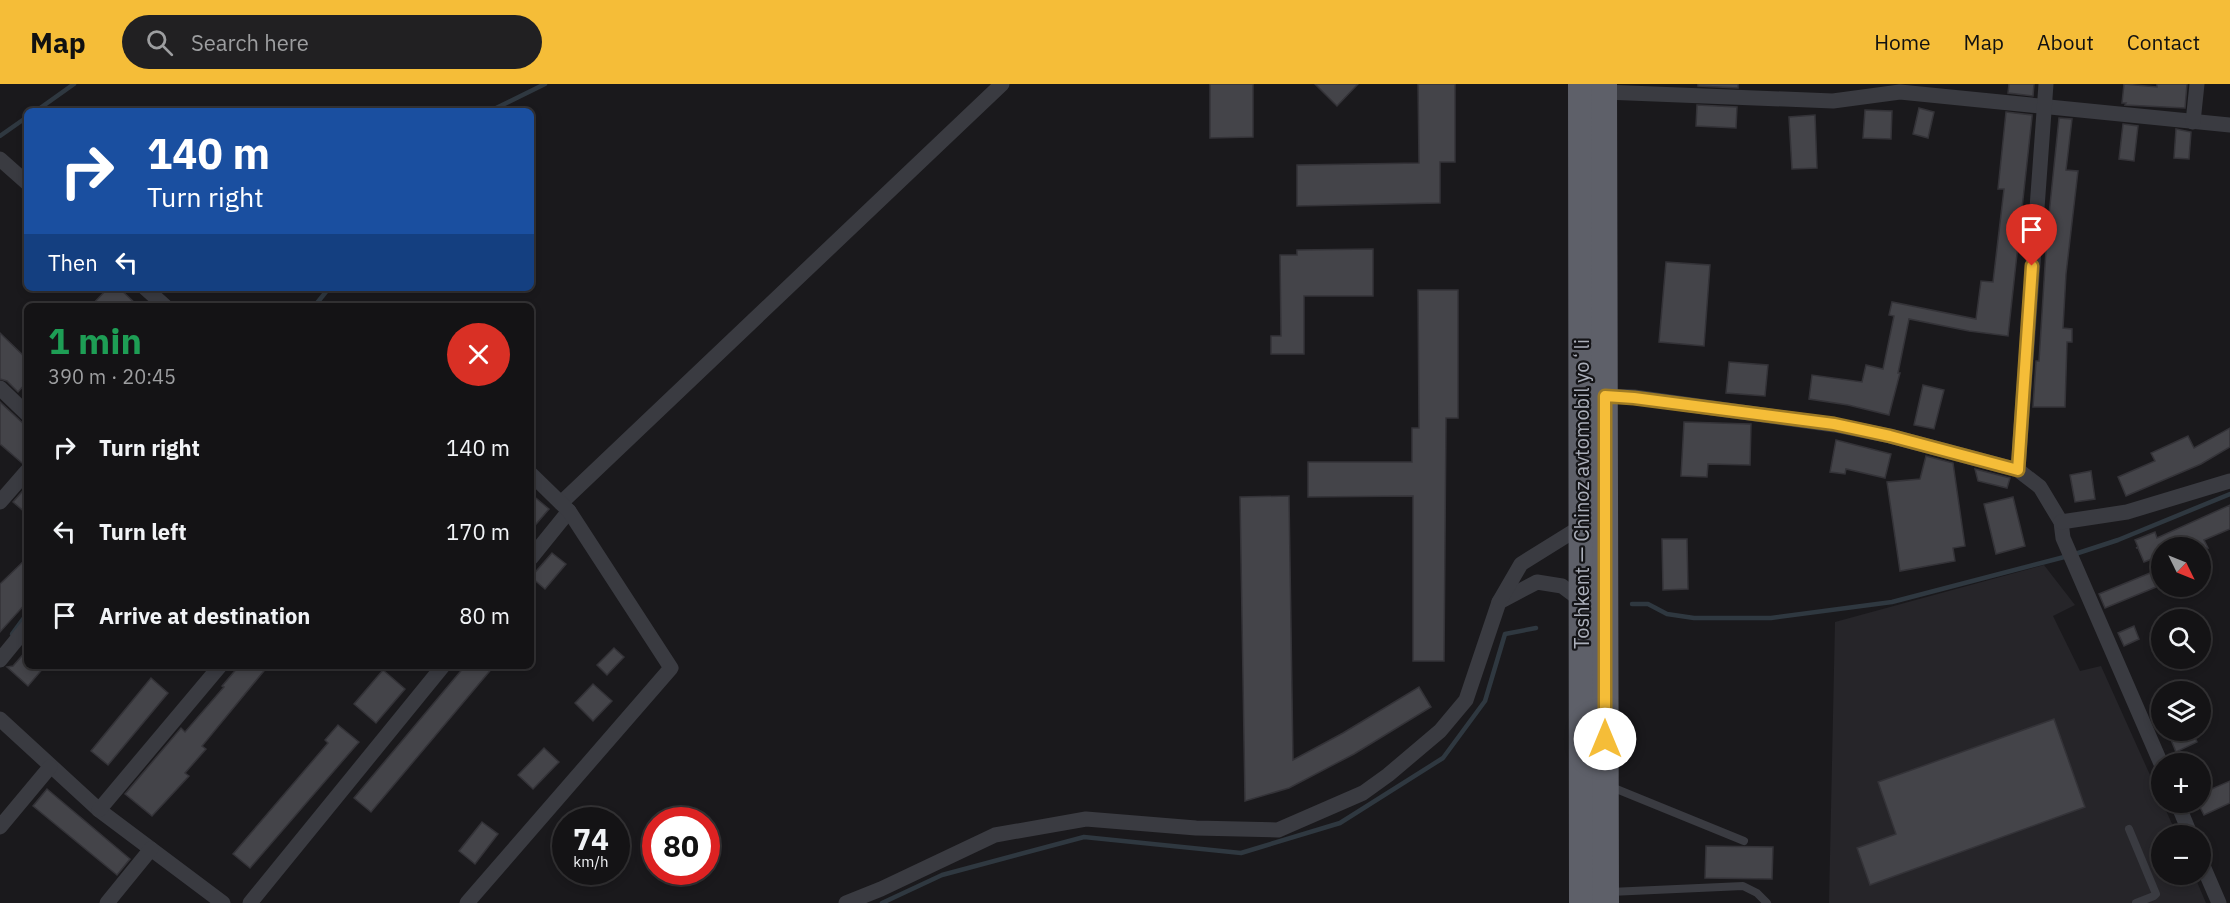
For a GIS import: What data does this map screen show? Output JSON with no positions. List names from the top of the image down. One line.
{"streets":{"highway":["Toshkent — Chinoz avtomobil yoʻli"]},"north":"bottom right","page":{"header":"Map","search":"Search here","nav":["Home","Map","About","Contact"],"turn":["140 m","Turn right"],"then":"Then","heading":["1 min","390 m · 20:45"],"list":[{"name":"Turn right","value":"140 m"},{"name":"Turn left","value":"170 m"},{"name":"Arrive at destination","value":"80 m"}],"map_buttons":["+","−"],"speed":"74 km/h","limit":"80"}}
